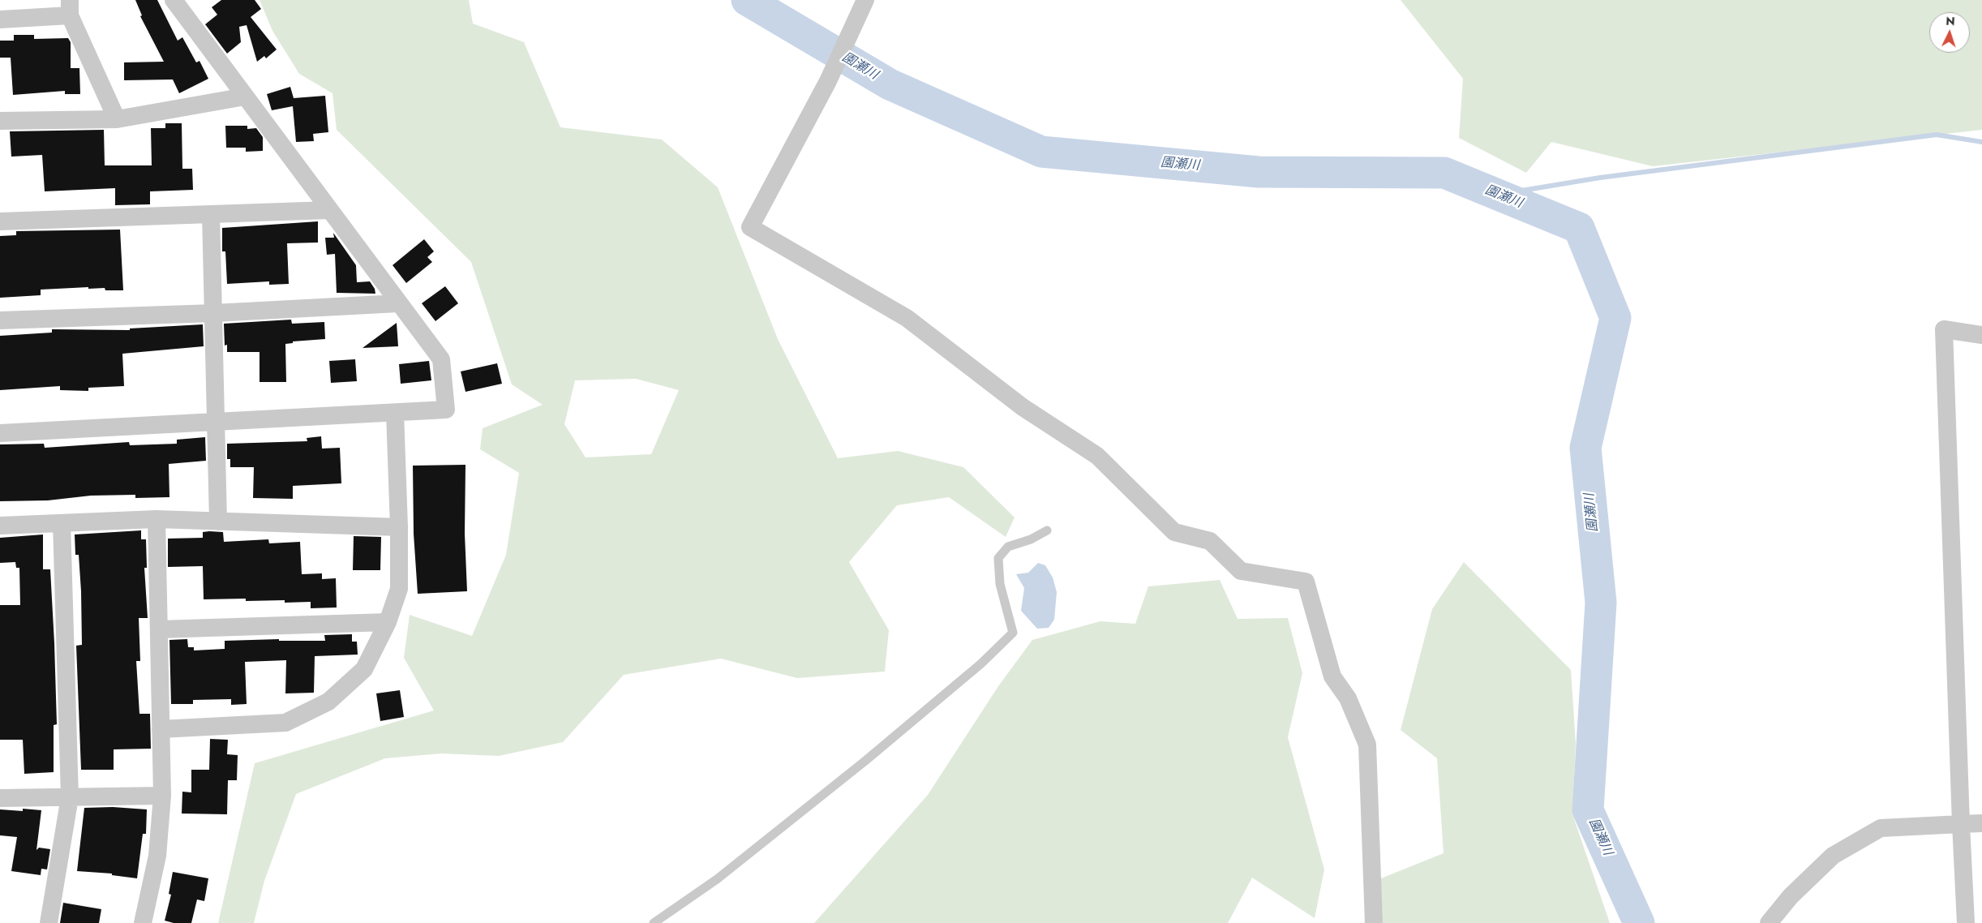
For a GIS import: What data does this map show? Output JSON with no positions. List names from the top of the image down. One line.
{"water":["園瀬川"],"north":"top"}
